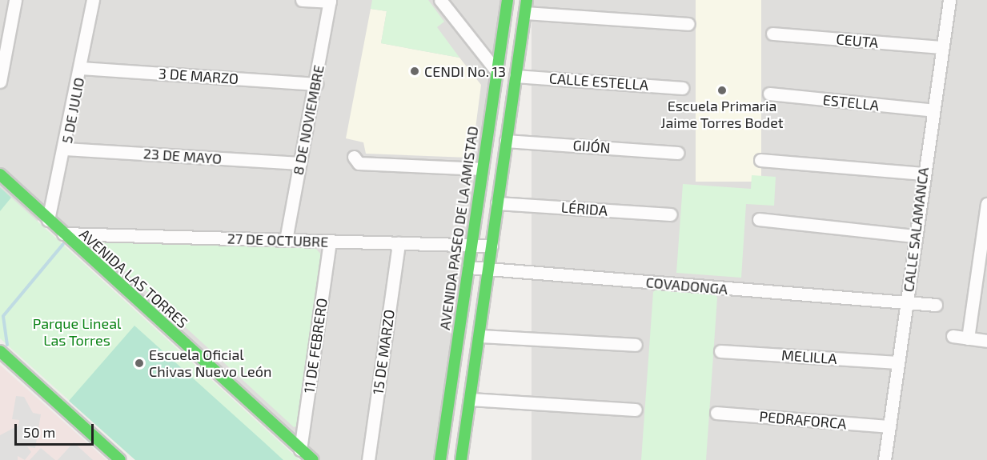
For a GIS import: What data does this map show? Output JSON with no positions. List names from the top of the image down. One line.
{"streets":{"street":["CEUTA","3 DE MARZO","CALLE ESTELLA","ESTELLA","5 DE JULIO","8 DE NOVIEMBRE","GIJÓN","23 DE MAYO","LÉRIDA","AVENIDA PASEO DE LA AMISTAD","CALLE SALAMANCA","27 DE OCTUBRE","AVENIDA LAS TORRES","COVADONGA","11 DE FEBRERO","15 DE MARZO","MELILLA","PEDRAFORCA"]},"crossings":[["CEUTA","CALLE SALAMANCA"],["3 DE MARZO","5 DE JULIO"],["3 DE MARZO","8 DE NOVIEMBRE"],["ESTELLA","CALLE SALAMANCA"],["5 DE JULIO","23 DE MAYO"],["5 DE JULIO","AVENIDA LAS TORRES"],["8 DE NOVIEMBRE","23 DE MAYO"],["8 DE NOVIEMBRE","27 DE OCTUBRE"],["AVENIDA PASEO DE LA AMISTAD","27 DE OCTUBRE"],["AVENIDA PASEO DE LA AMISTAD","COVADONGA"],["CALLE SALAMANCA","COVADONGA"],["CALLE SALAMANCA","MELILLA"],["CALLE SALAMANCA","PEDRAFORCA"],["27 DE OCTUBRE","AVENIDA LAS TORRES"],["27 DE OCTUBRE","11 DE FEBRERO"],["27 DE OCTUBRE","15 DE MARZO"],["AVENIDA LAS TORRES","11 DE FEBRERO"]],"parks":["Parque Lineal Las Torres"],"places":["CENDI No. 13","Escuela Primaria Jaime Torres Bodet","Escuela Oficial Chivas Nuevo León"],"scale_bar":"50 m"}
